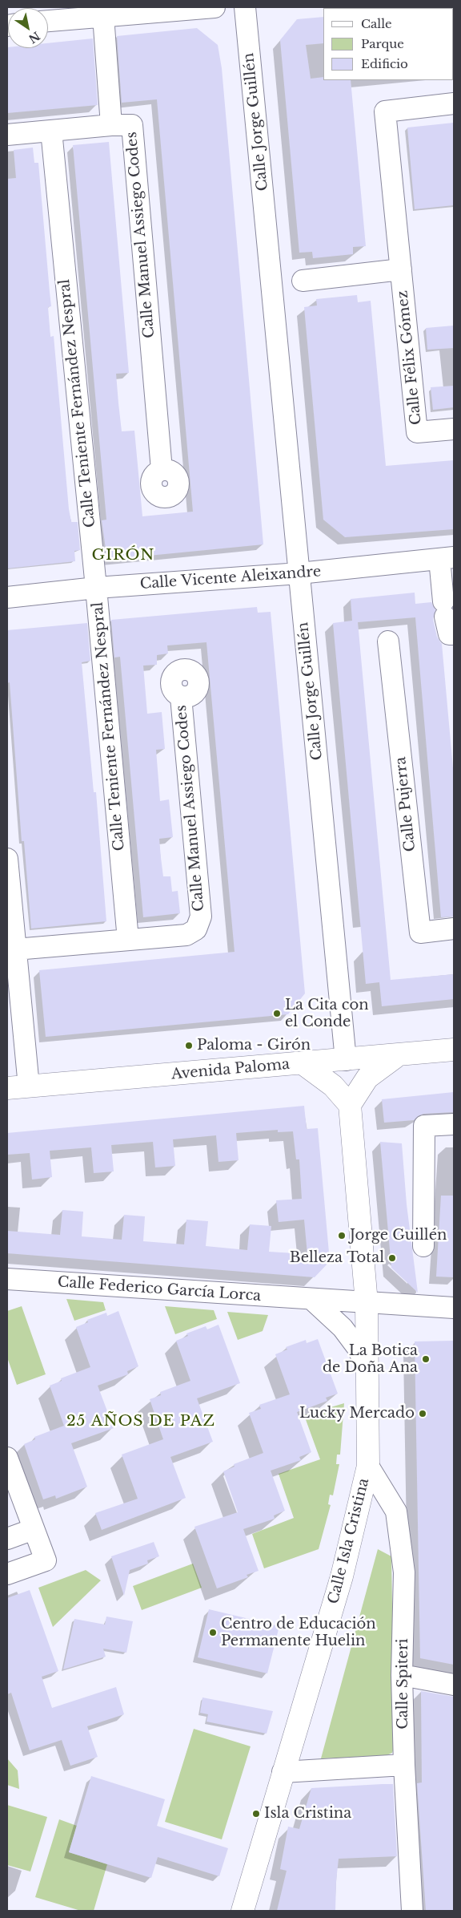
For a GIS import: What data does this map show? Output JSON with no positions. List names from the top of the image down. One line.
{"streets":{"street":["Calle Jorge Guillén","Calle Manuel Assiego Codes","Calle Félix Gómez","Calle Teniente Fernández Nespral","Calle Vicente Aleixandre","Calle Pujerra","Avenida Paloma","Calle Federico García Lorca","Calle Isla Cristina","Calle Spiteri"]},"crossings":[["Calle Jorge Guillén","Calle Vicente Aleixandre"],["Calle Jorge Guillén","Avenida Paloma"],["Calle Manuel Assiego Codes","Calle Teniente Fernández Nespral"],["Calle Teniente Fernández Nespral","Calle Vicente Aleixandre"],["Calle Federico García Lorca","Calle Isla Cristina"],["Calle Isla Cristina","Calle Spiteri"]],"districts":["GIRÓN","25 AÑOS DE PAZ"],"places":["La Cita con el Conde","Paloma - Girón","Jorge Guillén","Belleza Total","La Botica de Doña Ana","Lucky Mercado","Centro de Educación Permanente Huelin","Isla Cristina"],"legend":["Calle","Parque","Edificio"],"north":"bottom right"}
